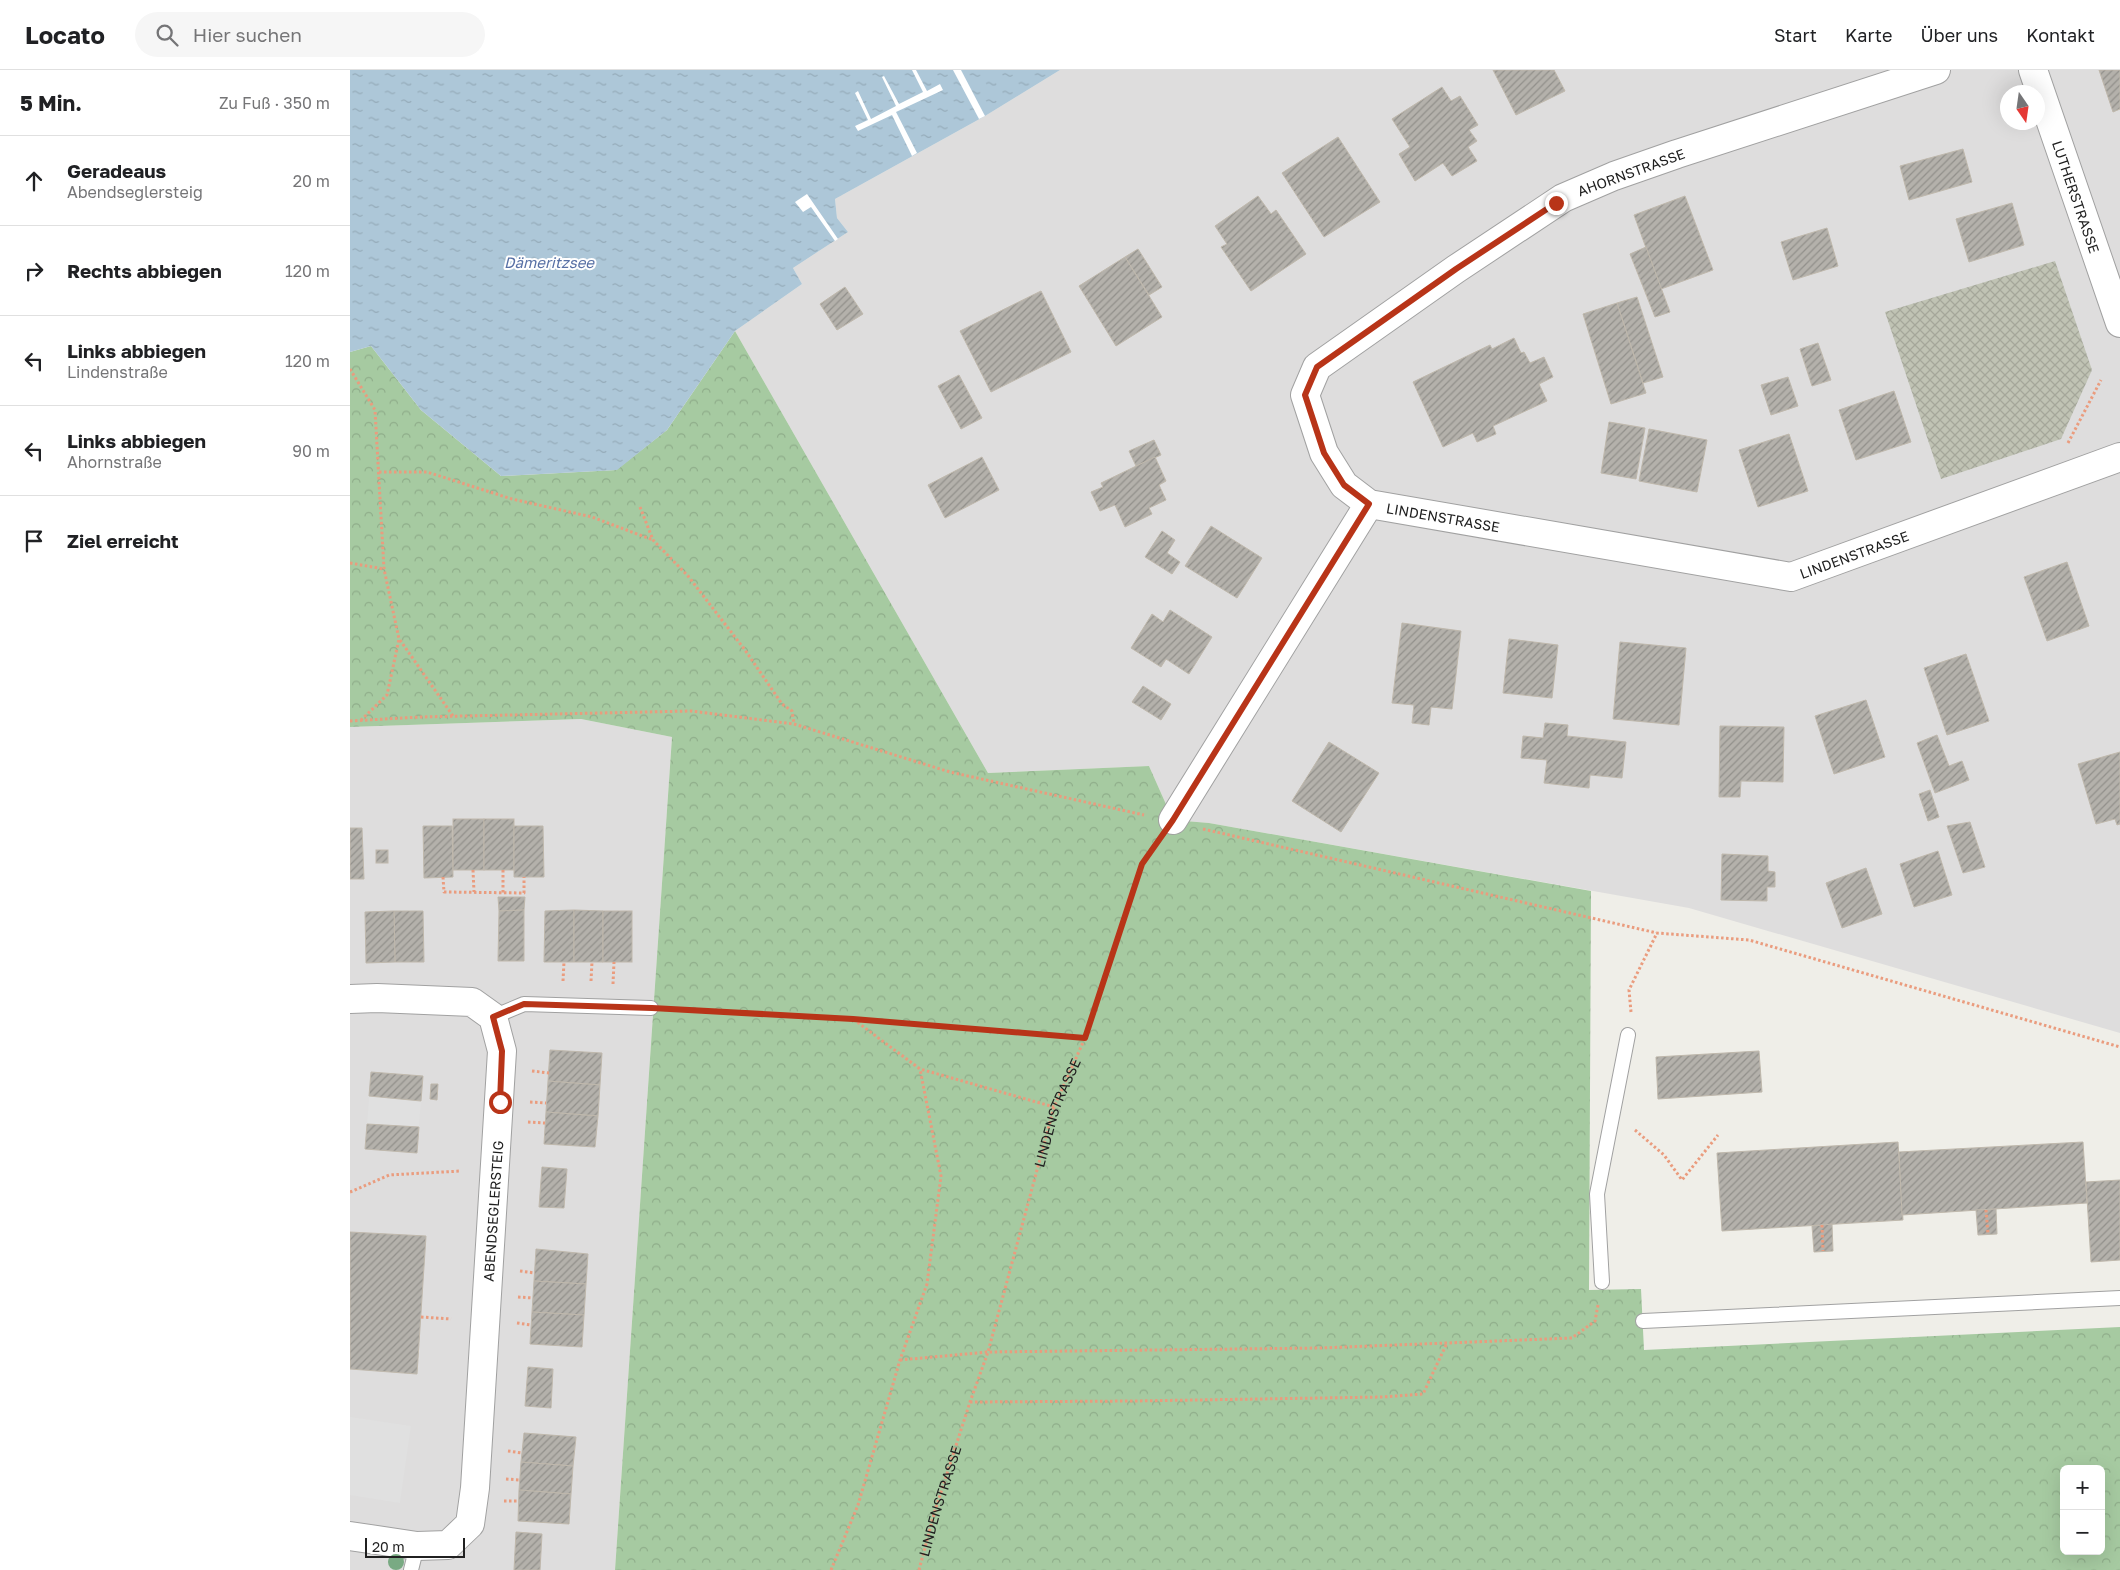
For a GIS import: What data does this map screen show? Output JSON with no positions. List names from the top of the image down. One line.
{"streets":{"street":["AHORNSTRASSE","LUTHERSTRASSE","LINDENSTRASSE","ABENDSEGLERSTEIG"]},"crossings":[["AHORNSTRASSE","LINDENSTRASSE"]],"water":["Dämeritzsee"],"scale_bar":"20 m","north":"bottom","page":{"header":"Locato","search":"Hier suchen","nav":["Start","Karte","Über uns","Kontakt"],"heading":["5 Min.","Zu Fuß · 350 m"],"list":[["Geradeaus","Abendseglersteig","20 m"],["Rechts abbiegen","120 m"],["Links abbiegen","Lindenstraße","120 m"],["Links abbiegen","Ahornstraße","90 m"],"Ziel erreicht"],"map_buttons":["+","−"],"scale":"20 m"}}
